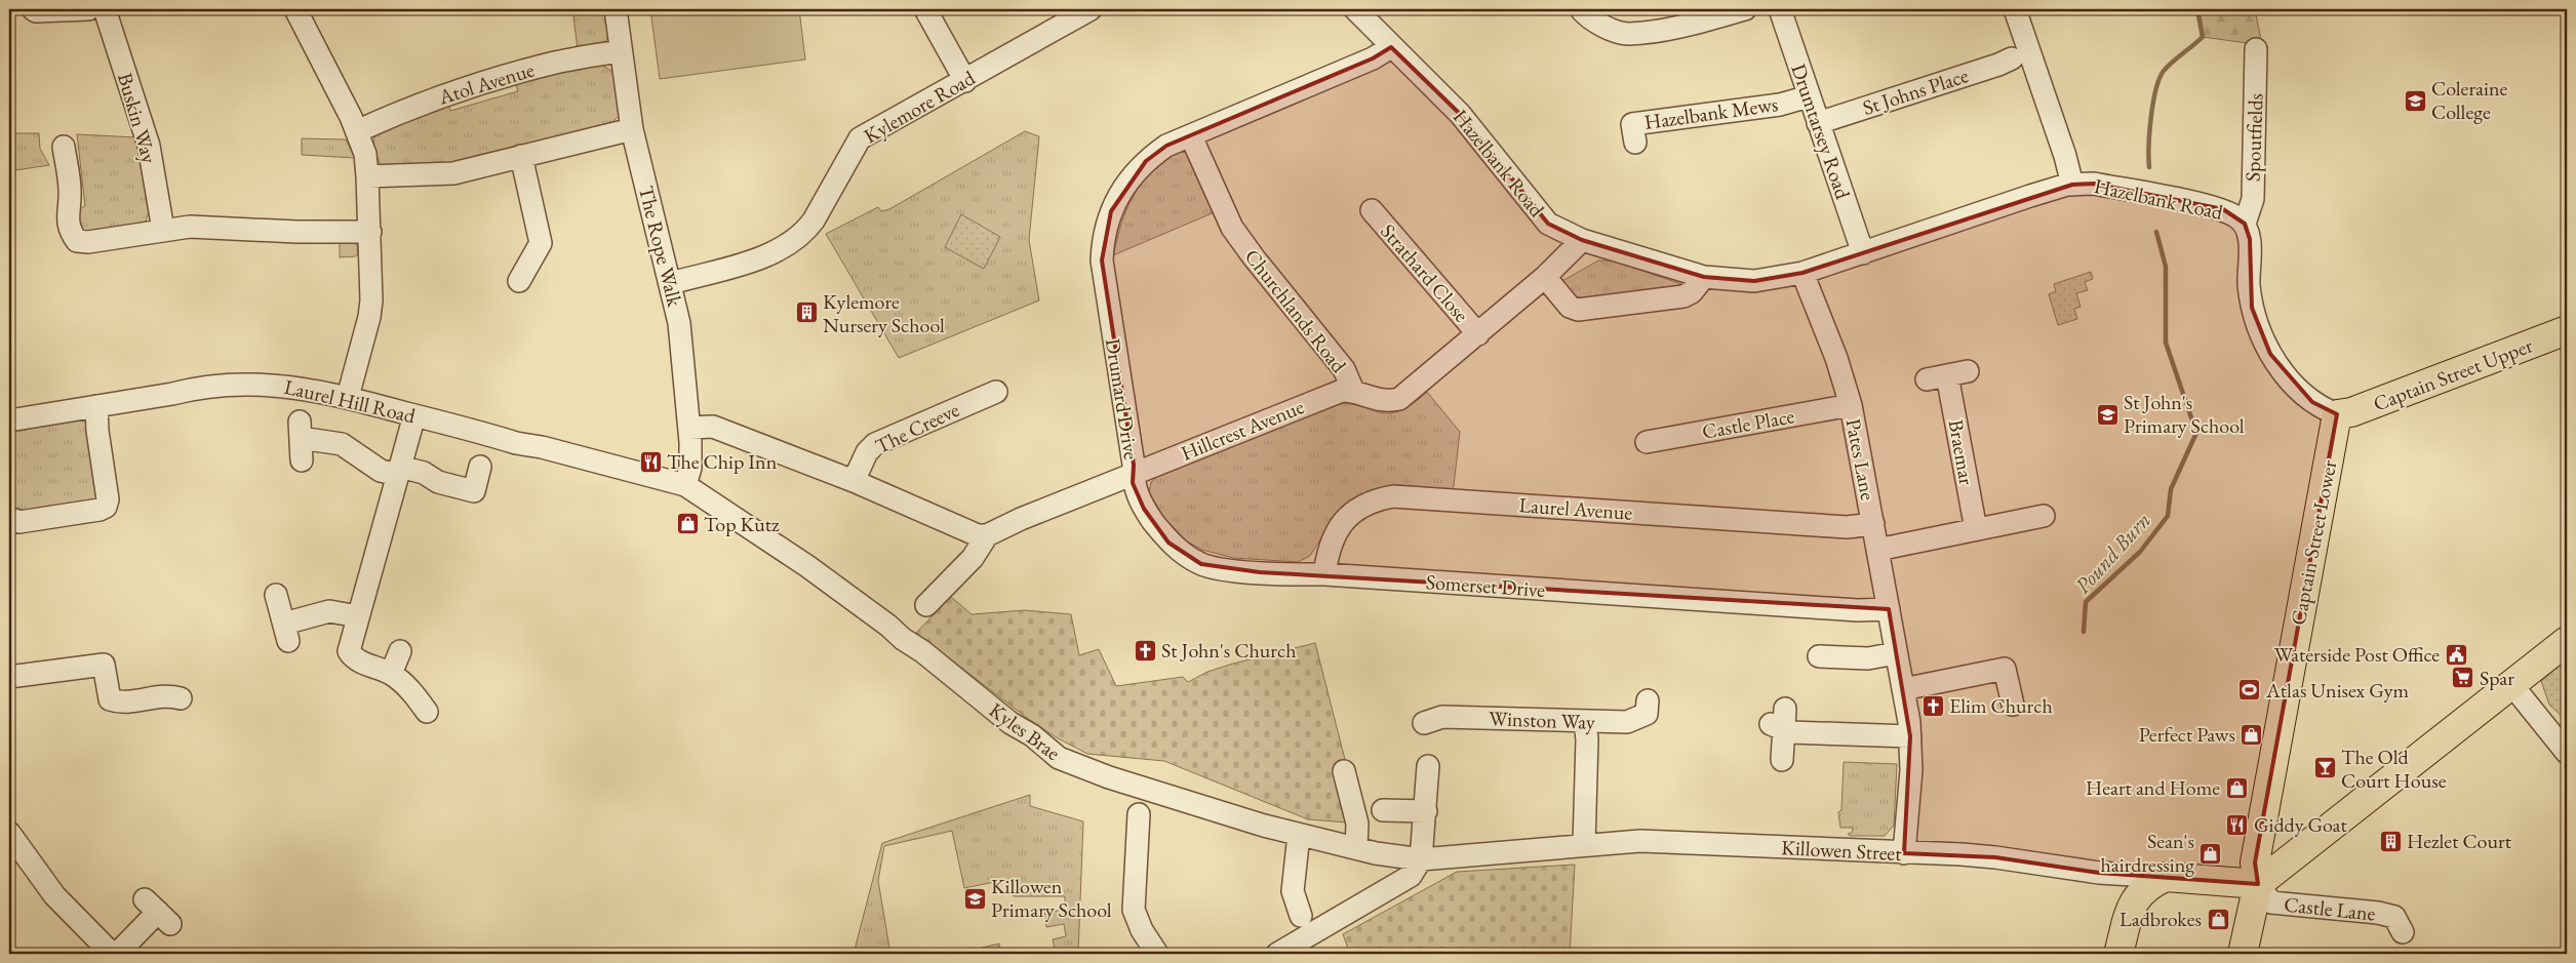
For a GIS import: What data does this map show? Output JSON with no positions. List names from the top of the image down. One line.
{"streets":{"main road":["Captain Street Upper","Captain Street Lower","Killowen Street"],"street":["Atol Avenue","St Johns Place","Kylemore Road","Hazelbank Mews","Buskin Way","Drumtarsey Road","Spoutfields","Hazelbank Road","The Rope Walk","Strathard Close","Churchlands Road","Drumard Drive","Laurel Hill Road","Castle Place","The Creeve","Hillcrest Avenue","Braemar","Pates Lane","Laurel Avenue","Somerset Drive","Winston Way","Kyles Brae","Castle Lane"]},"crossings":[["Atol Avenue","The Rope Walk"],["St Johns Place","Drumtarsey Road"],["Kylemore Road","The Rope Walk"],["Hazelbank Mews","Drumtarsey Road"],["Drumtarsey Road","Hazelbank Road"],["Spoutfields","Hazelbank Road"],["Hazelbank Road","Churchlands Road"],["Hazelbank Road","Captain Street Upper"],["Hazelbank Road","Drumard Drive"],["Hazelbank Road","Pates Lane"],["Hazelbank Road","Captain Street Lower"],["The Rope Walk","Laurel Hill Road"],["The Rope Walk","Kyles Brae"],["Strathard Close","Churchlands Road"],["Churchlands Road","Drumard Drive"],["Churchlands Road","Hillcrest Avenue"],["Captain Street Upper","Captain Street Lower"],["Drumard Drive","Hillcrest Avenue"],["Drumard Drive","Somerset Drive"],["Laurel Hill Road","Kyles Brae"],["Castle Place","Pates Lane"],["Hillcrest Avenue","Somerset Drive"],["Pates Lane","Laurel Avenue"],["Pates Lane","Somerset Drive"],["Pates Lane","Killowen Street"],["Laurel Avenue","Somerset Drive"],["Captain Street Lower","Killowen Street"],["Captain Street Lower","Castle Lane"],["Kyles Brae","Killowen Street"],["Killowen Street","Castle Lane"]],"water":["Pound Burn"],"places":{"school or university":["Coleraine College","St John's Primary School","Killowen Primary School"],"building":["Kylemore Nursery School","Hezlet Court"],"restaurant":["The Chip Inn","Giddy Goat"],"shop":["Top Kutz","Perfect Paws","Heart and Home","Sean's hairdressing","Ladbrokes"],"church":["St John's Church","Elim Church"],"public building":["Waterside Post Office"],"supermarket":["Spar"],"sports":["Atlas Unisex Gym"],"bar":["The Old Court House"]}}
